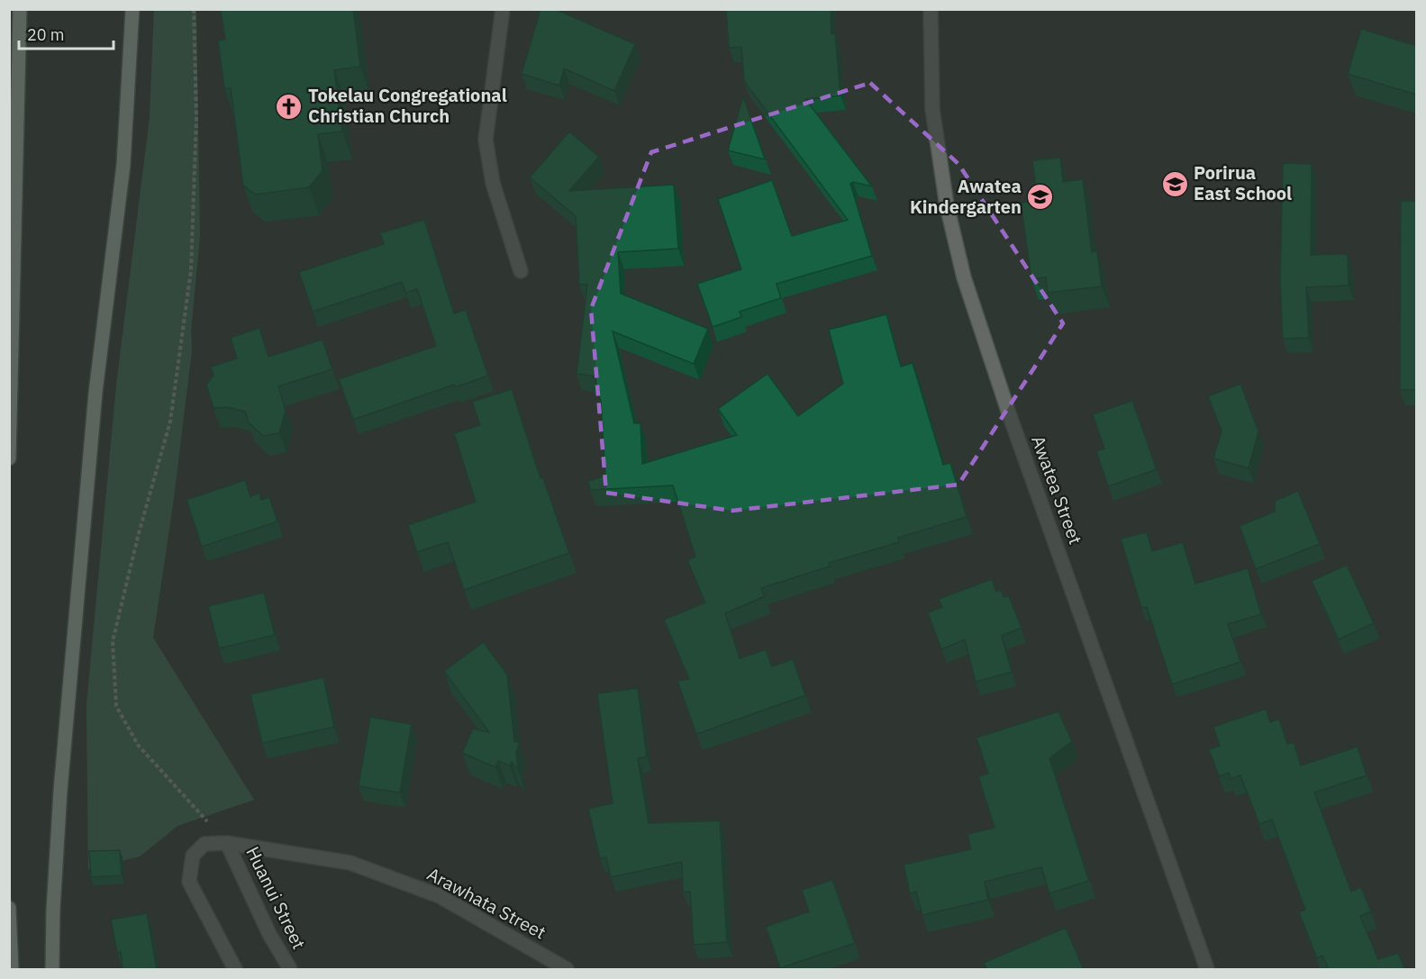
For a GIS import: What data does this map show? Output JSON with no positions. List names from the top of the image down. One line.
{"streets":{"street":["Awatea Street","Huanui Street","Arawhata Street"]},"crossings":[["Huanui Street","Arawhata Street"]],"places":{"church":["Tokelau Congregational Christian Church"],"school or university":["Porirua East School","Awatea Kindergarten"]},"scale_bar":"20 m"}
